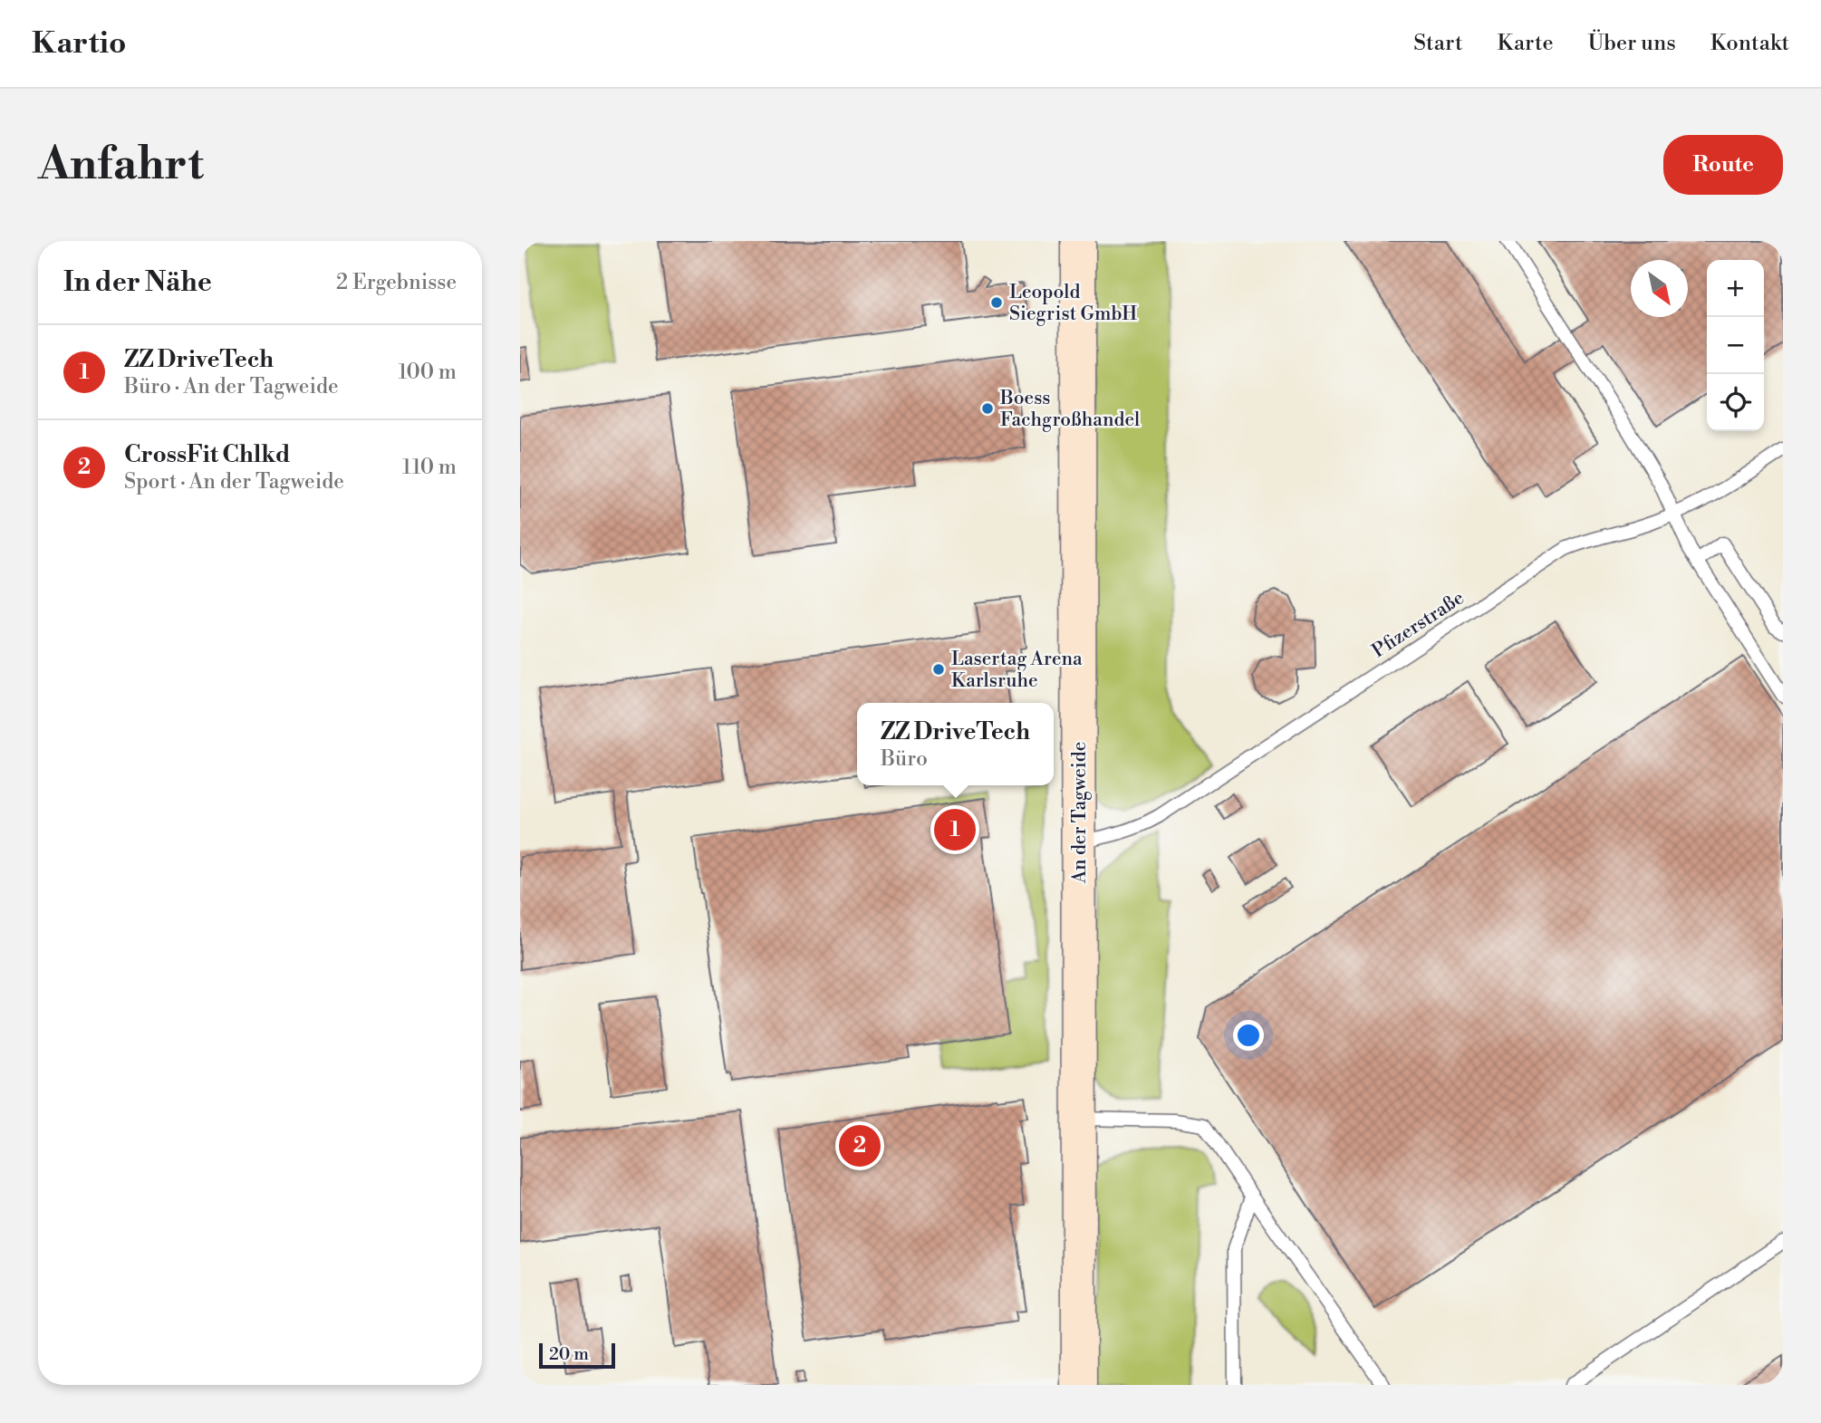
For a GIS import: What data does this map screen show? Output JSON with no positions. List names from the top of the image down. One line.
{"streets":{"main road":["An der Tagweide"],"lane":["Pfizerstraße"]},"crossings":[["Pfizerstraße","An der Tagweide"]],"places":["Leopold Siegrist GmbH","Boess Fachgroßhandel","Lasertag Arena Karlsruhe"],"scale_bar":"20 m","north":"bottom right","page":{"header":"Kartio","nav":["Start","Karte","Über uns","Kontakt"],"buttons":"Route","title":"Anfahrt","heading":["In der Nähe","2 Ergebnisse"],"map_buttons":["+","−"],"list":[{"mark":"1","name":"ZZ DriveTech","note":"Büro · An der Tagweide","value":"100 m"},{"mark":"2","name":"CrossFit Chlkd","note":"Sport · An der Tagweide","value":"110 m"}],"popup":["ZZ DriveTech","Büro"],"pins":["1","2"],"scale":"20 m"}}
